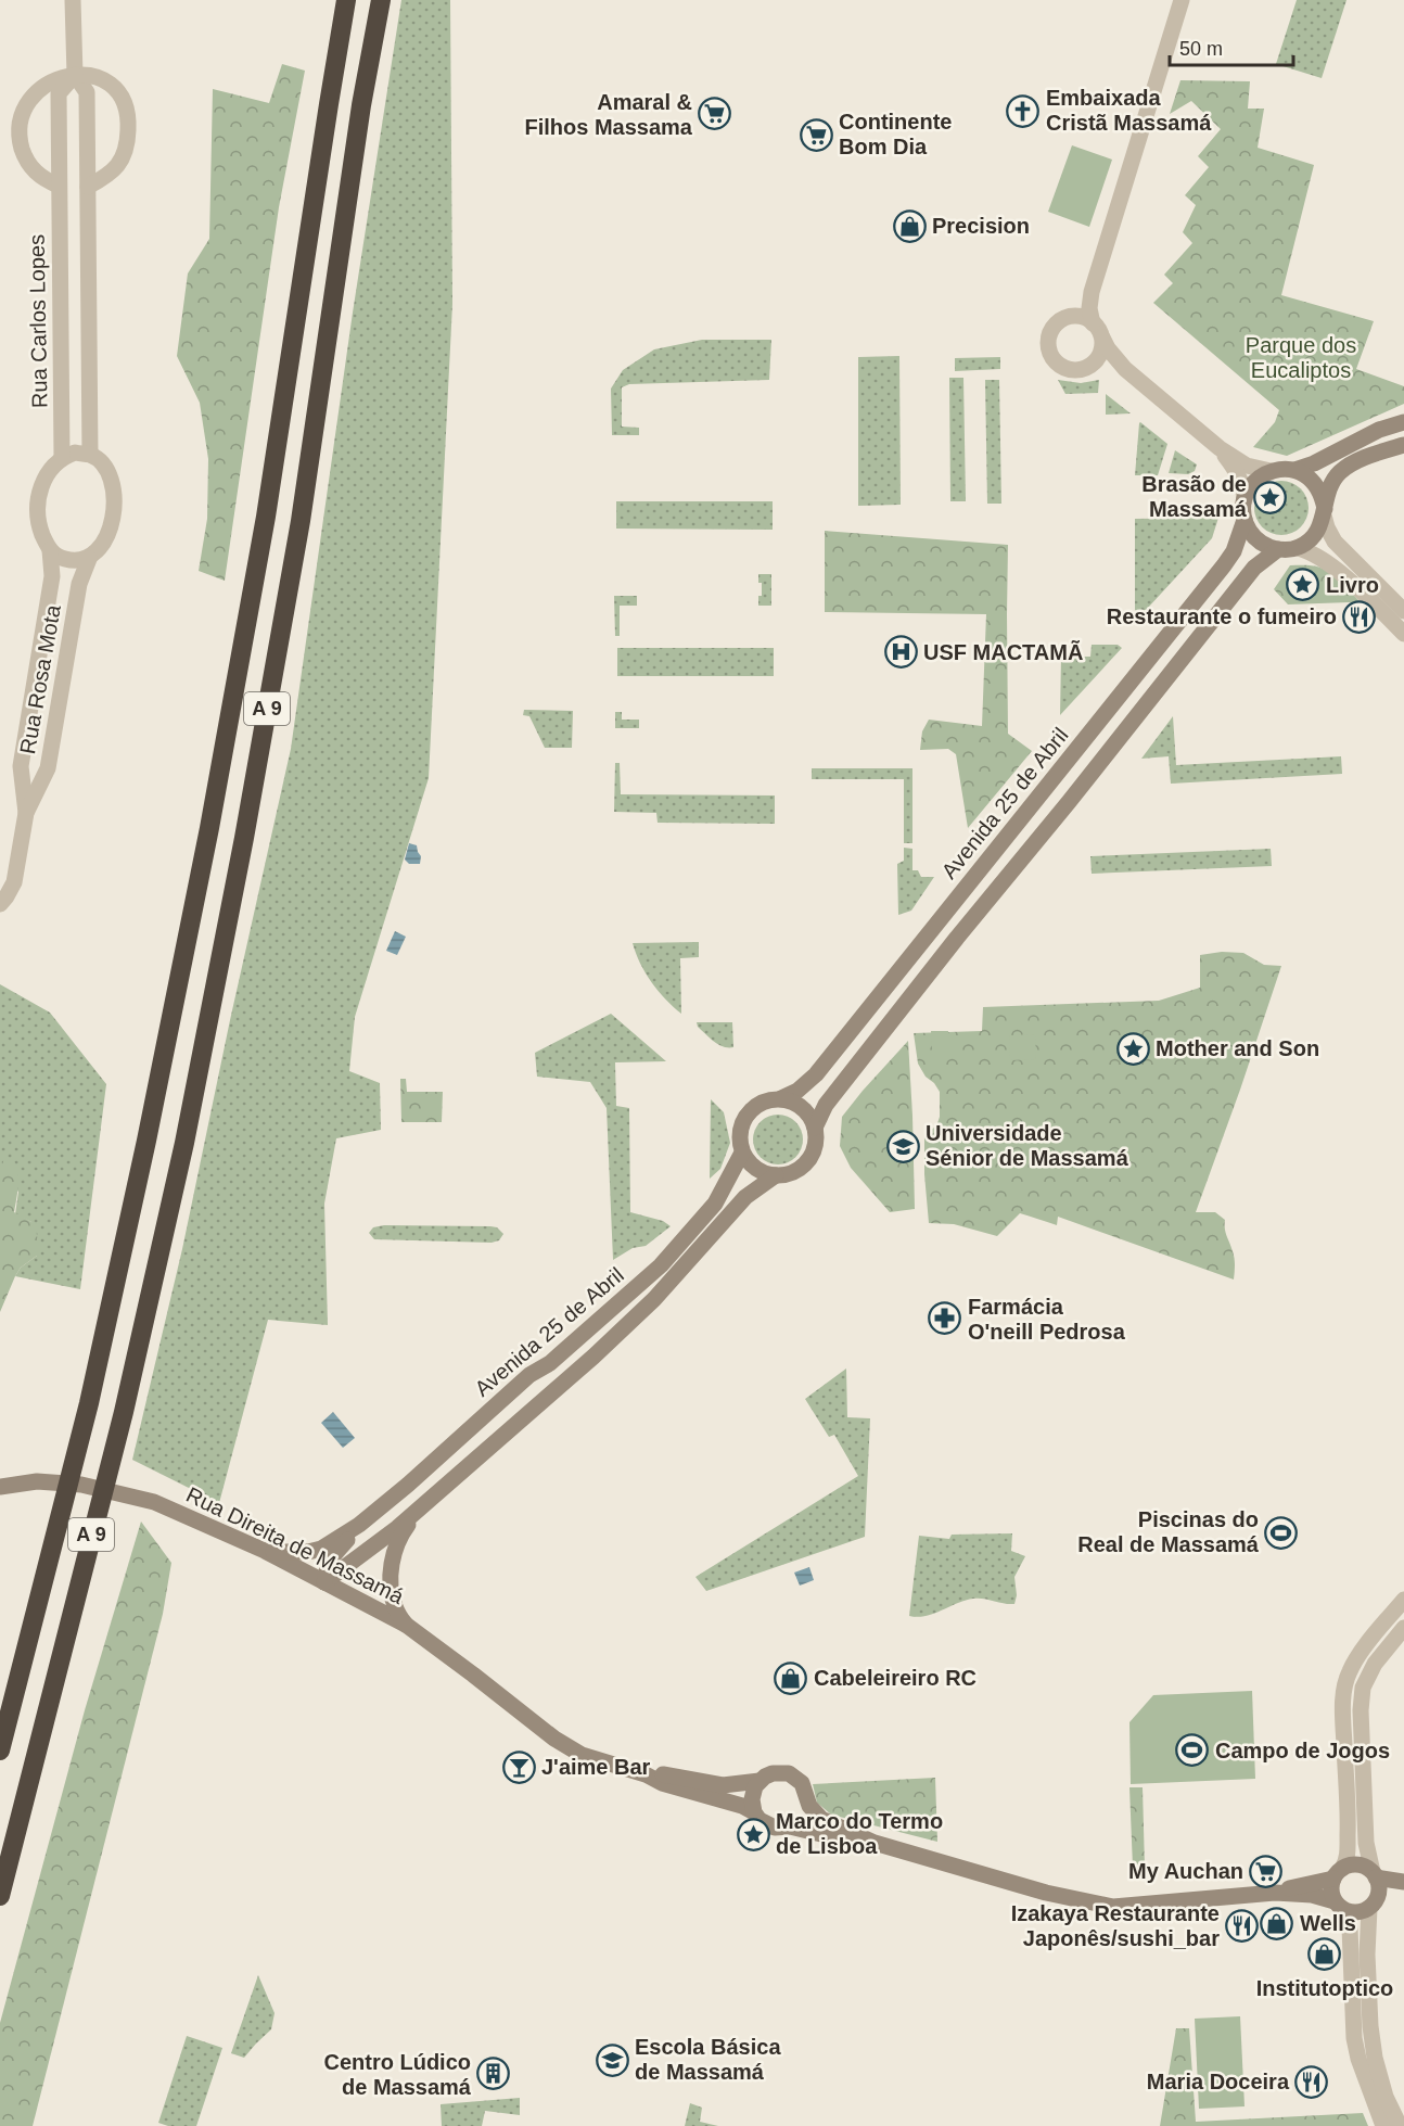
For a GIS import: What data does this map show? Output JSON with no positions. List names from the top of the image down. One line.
{"streets":{"highway":["A 9"],"main road":["Avenida 25 de Abril","Rua Direita de Massamá"],"street":["Rua Carlos Lopes","Rua Rosa Mota"]},"crossings":[["Rua Carlos Lopes","Rua Rosa Mota"],["Avenida 25 de Abril","Rua Direita de Massamá"]],"parks":["Parque dos Eucaliptos"],"places":{"church":["Embaixada Cristã Massamá"],"supermarket":["Amaral & Filhos Massama","Continente Bom Dia","My Auchan"],"shop":["Precision","Cabeleireiro RC","Wells","Institutoptico"],"place":["Brasão de Massamá","Livro","Mother and Son","Marco do Termo de Lisboa"],"restaurant":["Restaurante o fumeiro","Izakaya Restaurante Japonês/sushi_bar","Maria Doceira"],"hospital":["USF MACTAMÃ"],"school or university":["Universidade Sénior de Massamá","Escola Básica de Massamá"],"pharmacy":["Farmácia O'neill Pedrosa"],"sports":["Piscinas do Real de Massamá","Campo de Jogos"],"bar":["J'aime Bar"],"building":["Centro Lúdico de Massamá"]},"scale_bar":"50 m"}
